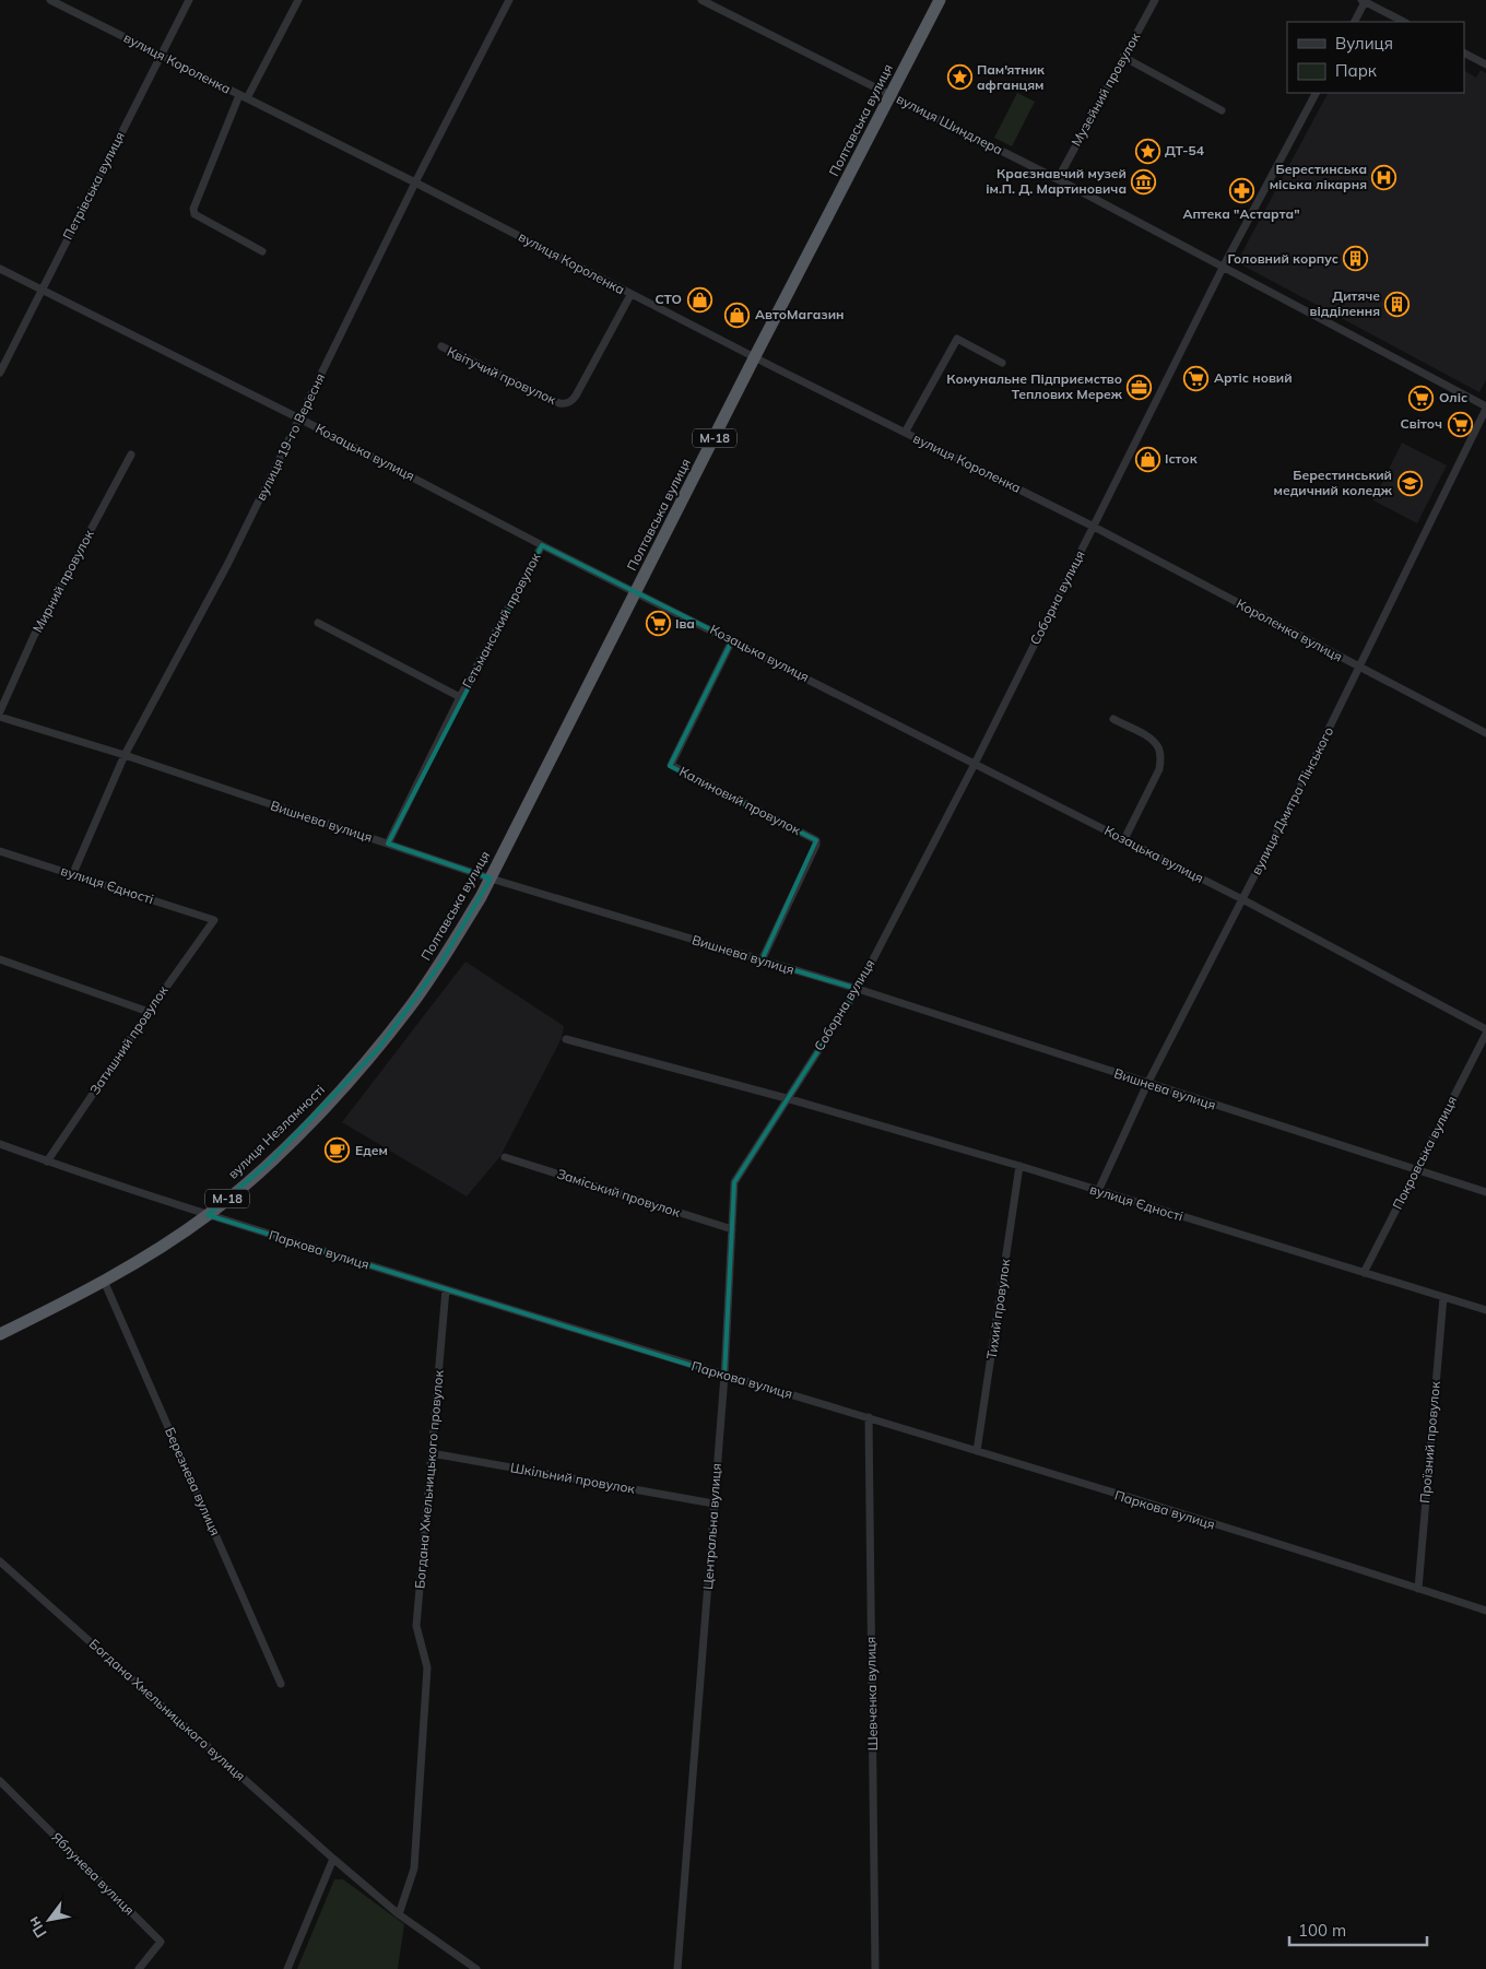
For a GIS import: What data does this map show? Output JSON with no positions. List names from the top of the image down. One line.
{"streets":{"highway":["Полтавська вулиця","М-18","вулиця Незламності"],"street":["вулиця Короленка","Музейний провулок","вулиця Шиндлера","Петрівська вулиця","Квітучий провулок","вулиця 19-го Вересня","Козацька вулиця","Мирний провулок","Соборна вулиця","Гетьманський провулок","Короленка вулиця","Калиновий провулок","вулиця Дмитра Лінського","Вишнева вулиця","вулиця Єдності","Затишний провулок","Покровська вулиця","Заміський провулок","Паркова вулиця","Тихий провулок","Проїзний провулок","Шкільний провулок","Богдана Хмельницького провулок","Березнева вулиця","Центральна вулиця","Шевченка вулиця","Богдана Хмельницького вулиця","Яблунева вулиця"]},"crossings":[["вулиця Короленка","Полтавська вулиця"],["вулиця Короленка","Петрівська вулиця"],["вулиця Короленка","Квітучий провулок"],["вулиця Короленка","вулиця 19-го Вересня"],["вулиця Короленка","Соборна вулиця"],["вулиця Короленка","Короленка вулиця"],["Музейний провулок","вулиця Шиндлера"],["Полтавська вулиця","вулиця Шиндлера"],["Полтавська вулиця","Козацька вулиця"],["Полтавська вулиця","Вишнева вулиця"],["Полтавська вулиця","вулиця Незламності"],["вулиця Шиндлера","Соборна вулиця"],["вулиця Шиндлера","вулиця Дмитра Лінського"],["Петрівська вулиця","Козацька вулиця"],["вулиця 19-го Вересня","Козацька вулиця"],["вулиця 19-го Вересня","Вишнева вулиця"],["вулиця 19-го Вересня","вулиця Єдності"],["Козацька вулиця","Соборна вулиця"],["Козацька вулиця","Гетьманський провулок"],["Козацька вулиця","Калиновий провулок"],["Козацька вулиця","вулиця Дмитра Лінського"],["Соборна вулиця","Короленка вулиця"],["Соборна вулиця","Вишнева вулиця"],["Соборна вулиця","вулиця Єдності"],["Соборна вулиця","Центральна вулиця"],["Гетьманський провулок","Вишнева вулиця"],["Короленка вулиця","вулиця Дмитра Лінського"],["Калиновий провулок","Вишнева вулиця"],["вулиця Дмитра Лінського","Вишнева вулиця"],["вулиця Дмитра Лінського","вулиця Єдності"],["Вишнева вулиця","Покровська вулиця"],["вулиця Єдності","Затишний провулок"],["вулиця Єдності","Покровська вулиця"],["вулиця Єдності","Тихий провулок"],["вулиця Єдності","Проїзний провулок"],["вулиця Єдності","Центральна вулиця"],["Затишний провулок","Паркова вулиця"],["вулиця Незламності","Паркова вулиця"],["вулиця Незламності","Березнева вулиця"],["Заміський провулок","Центральна вулиця"],["Паркова вулиця","Тихий провулок"],["Паркова вулиця","Проїзний провулок"],["Паркова вулиця","Богдана Хмельницького провулок"],["Паркова вулиця","Центральна вулиця"],["Паркова вулиця","Шевченка вулиця"],["Шкільний провулок","Богдана Хмельницького провулок"],["Шкільний провулок","Центральна вулиця"],["Богдана Хмельницького провулок","Богдана Хмельницького вулиця"]],"places":{"place":["Пам'ятник афганцям","ДТ-54"],"hospital":["Берестинська міська лікарня"],"museum":["Краєзнавчий музей ім.П. Д. Мартиновича"],"pharmacy":["Аптека \"Астарта\""],"building":["Головний корпус","Дитяче відділення"],"shop":["СТО","АвтоМагазин","Істок"],"supermarket":["Артіс новий","Оліс","Світоч","Іва"],"office":["Комунальне Підприємство Теплових Мереж"],"school or university":["Берестинський медичний коледж"],"cafe":["Едем"]},"legend":["Вулиця","Парк"],"scale_bar":"100 m","north":"bottom left"}
